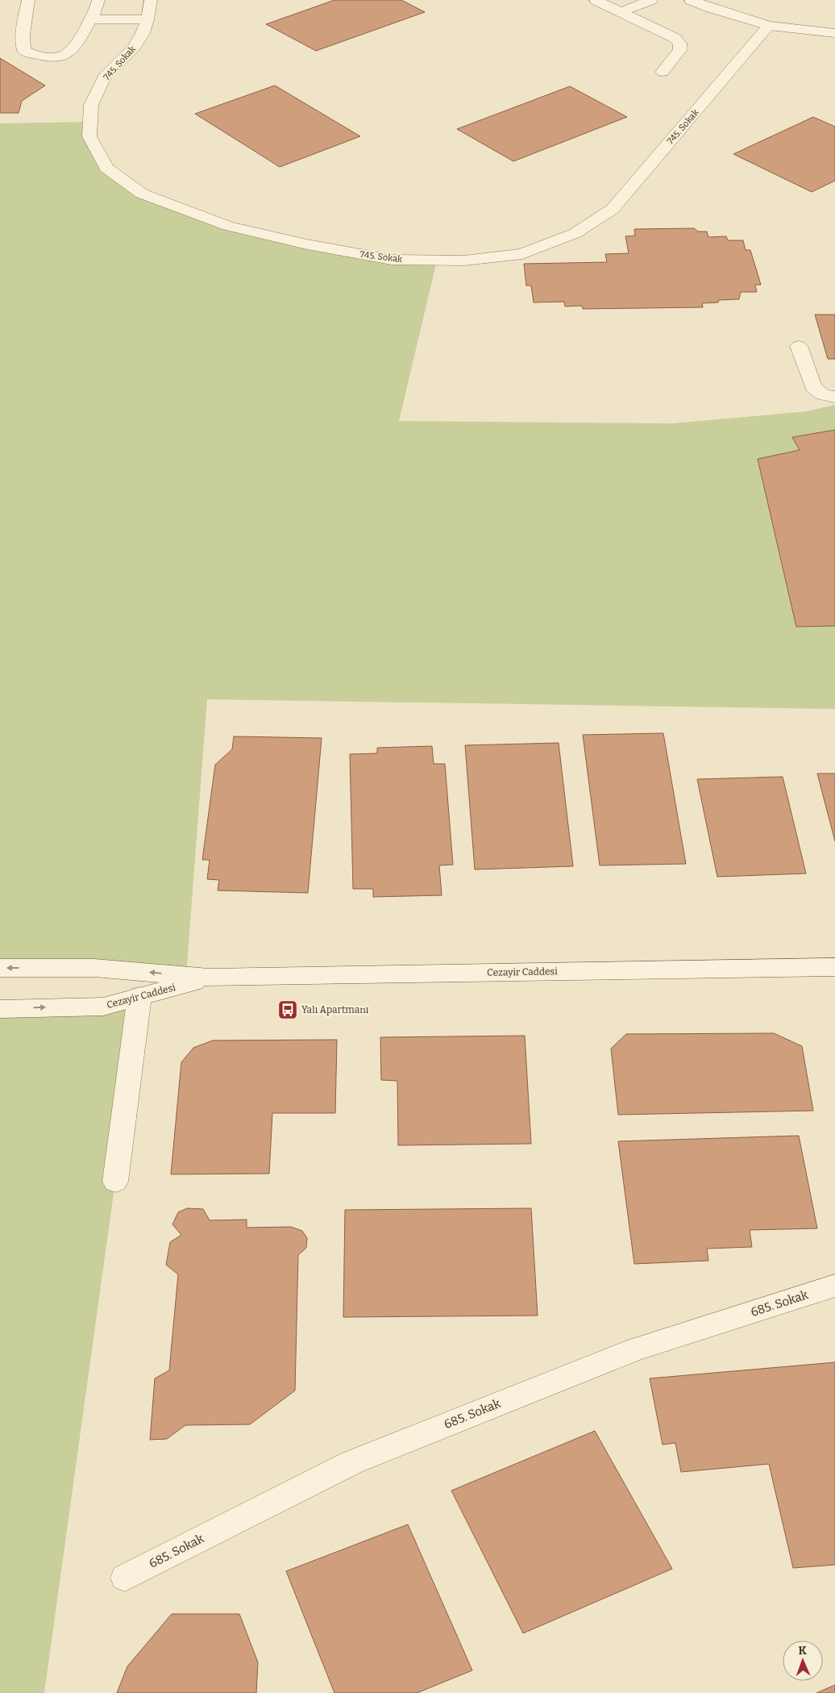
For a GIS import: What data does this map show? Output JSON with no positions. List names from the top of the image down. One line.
{"streets":{"street":["745. Sokak","Cezayir Caddesi","685. Sokak"]},"places":{"bus stop":["Yalı Apartmanı"]},"north":"top"}
